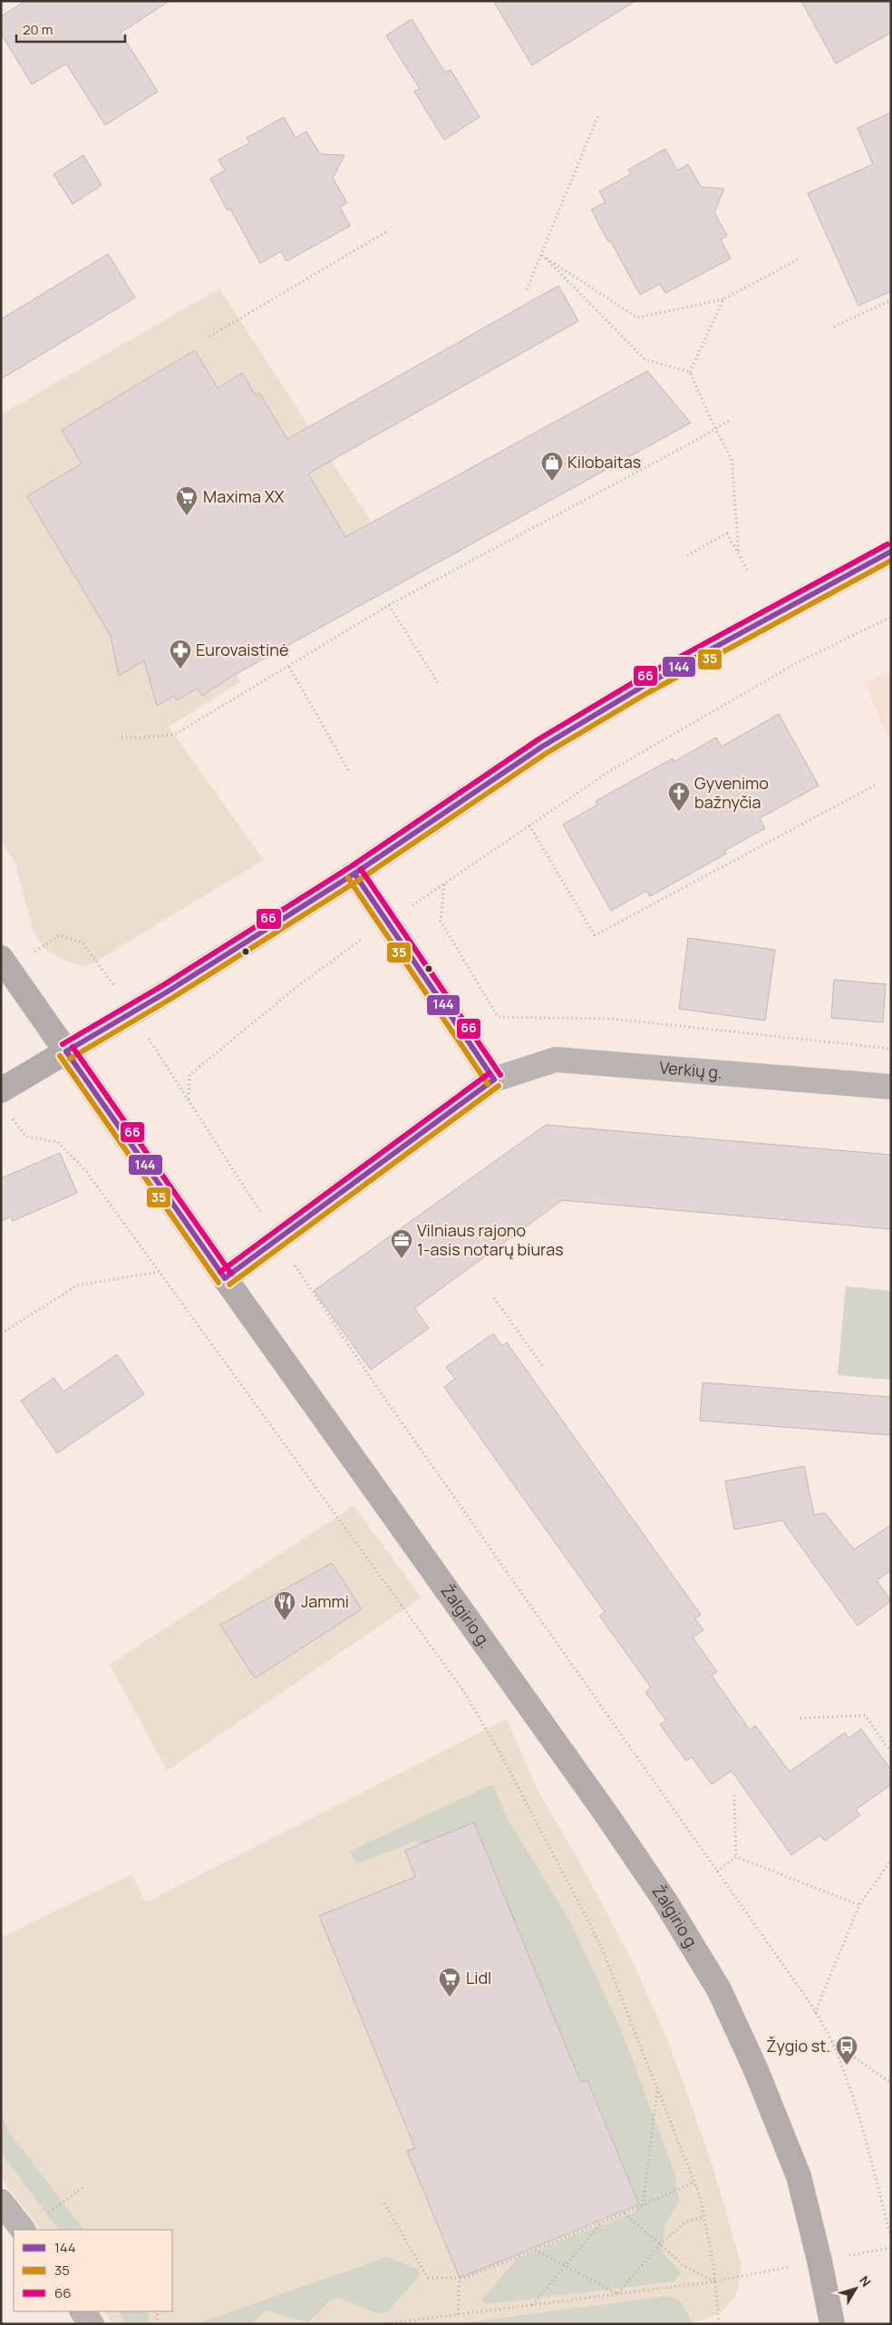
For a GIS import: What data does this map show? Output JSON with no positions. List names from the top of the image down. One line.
{"streets":{"main road":["Žalgirio g."],"street":["Verkių g."]},"crossings":[["Verkių g.","Žalgirio g."]],"places":{"shop":["Kilobaitas"],"supermarket":["Maxima XX","Lidl"],"pharmacy":["Eurovaistinė"],"church":["Gyvenimo bažnyčia"],"office":["Vilniaus rajono 1-asis notarų biuras"],"restaurant":["Jammi"],"bus stop":["Žygio st."]},"lines":["transit line 66","transit line 144","transit line 35"],"legend":["144","35","66"],"scale_bar":"20 m","north":"top right"}
